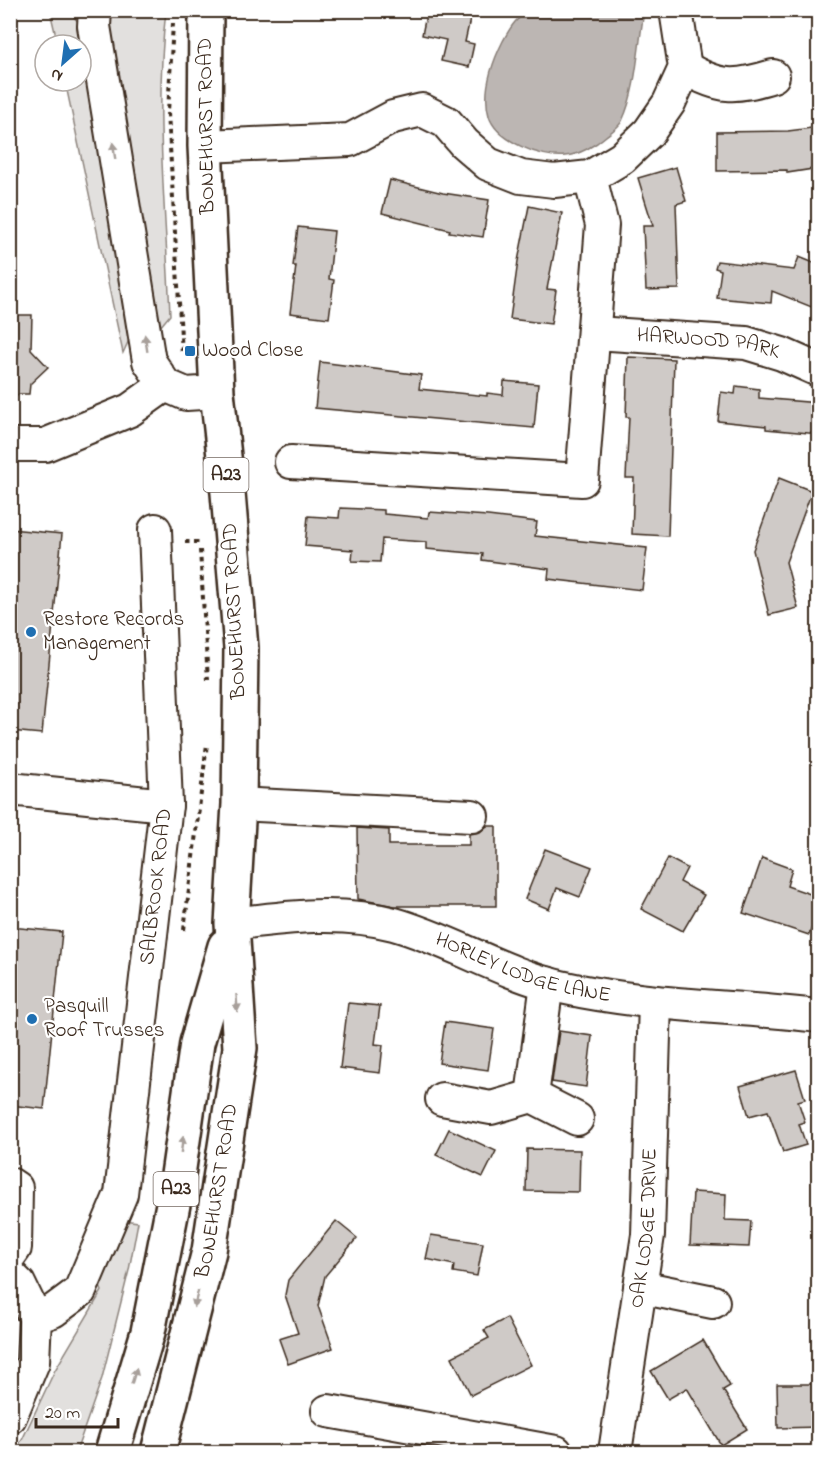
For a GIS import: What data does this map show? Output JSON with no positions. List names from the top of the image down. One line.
{"streets":{"main road":["BONEHURST ROAD","A23"],"street":["HARWOOD PARK","SALBROOK ROAD","HORLEY LODGE LANE","OAK LODGE DRIVE"]},"crossings":[["BONEHURST ROAD","HORLEY LODGE LANE"],["HORLEY LODGE LANE","OAK LODGE DRIVE"]],"places":{"transit":["Wood Close"],"other":["Restore Records Management","Pasquill Roof Trusses"]},"scale_bar":"20 m","north":"bottom left"}
